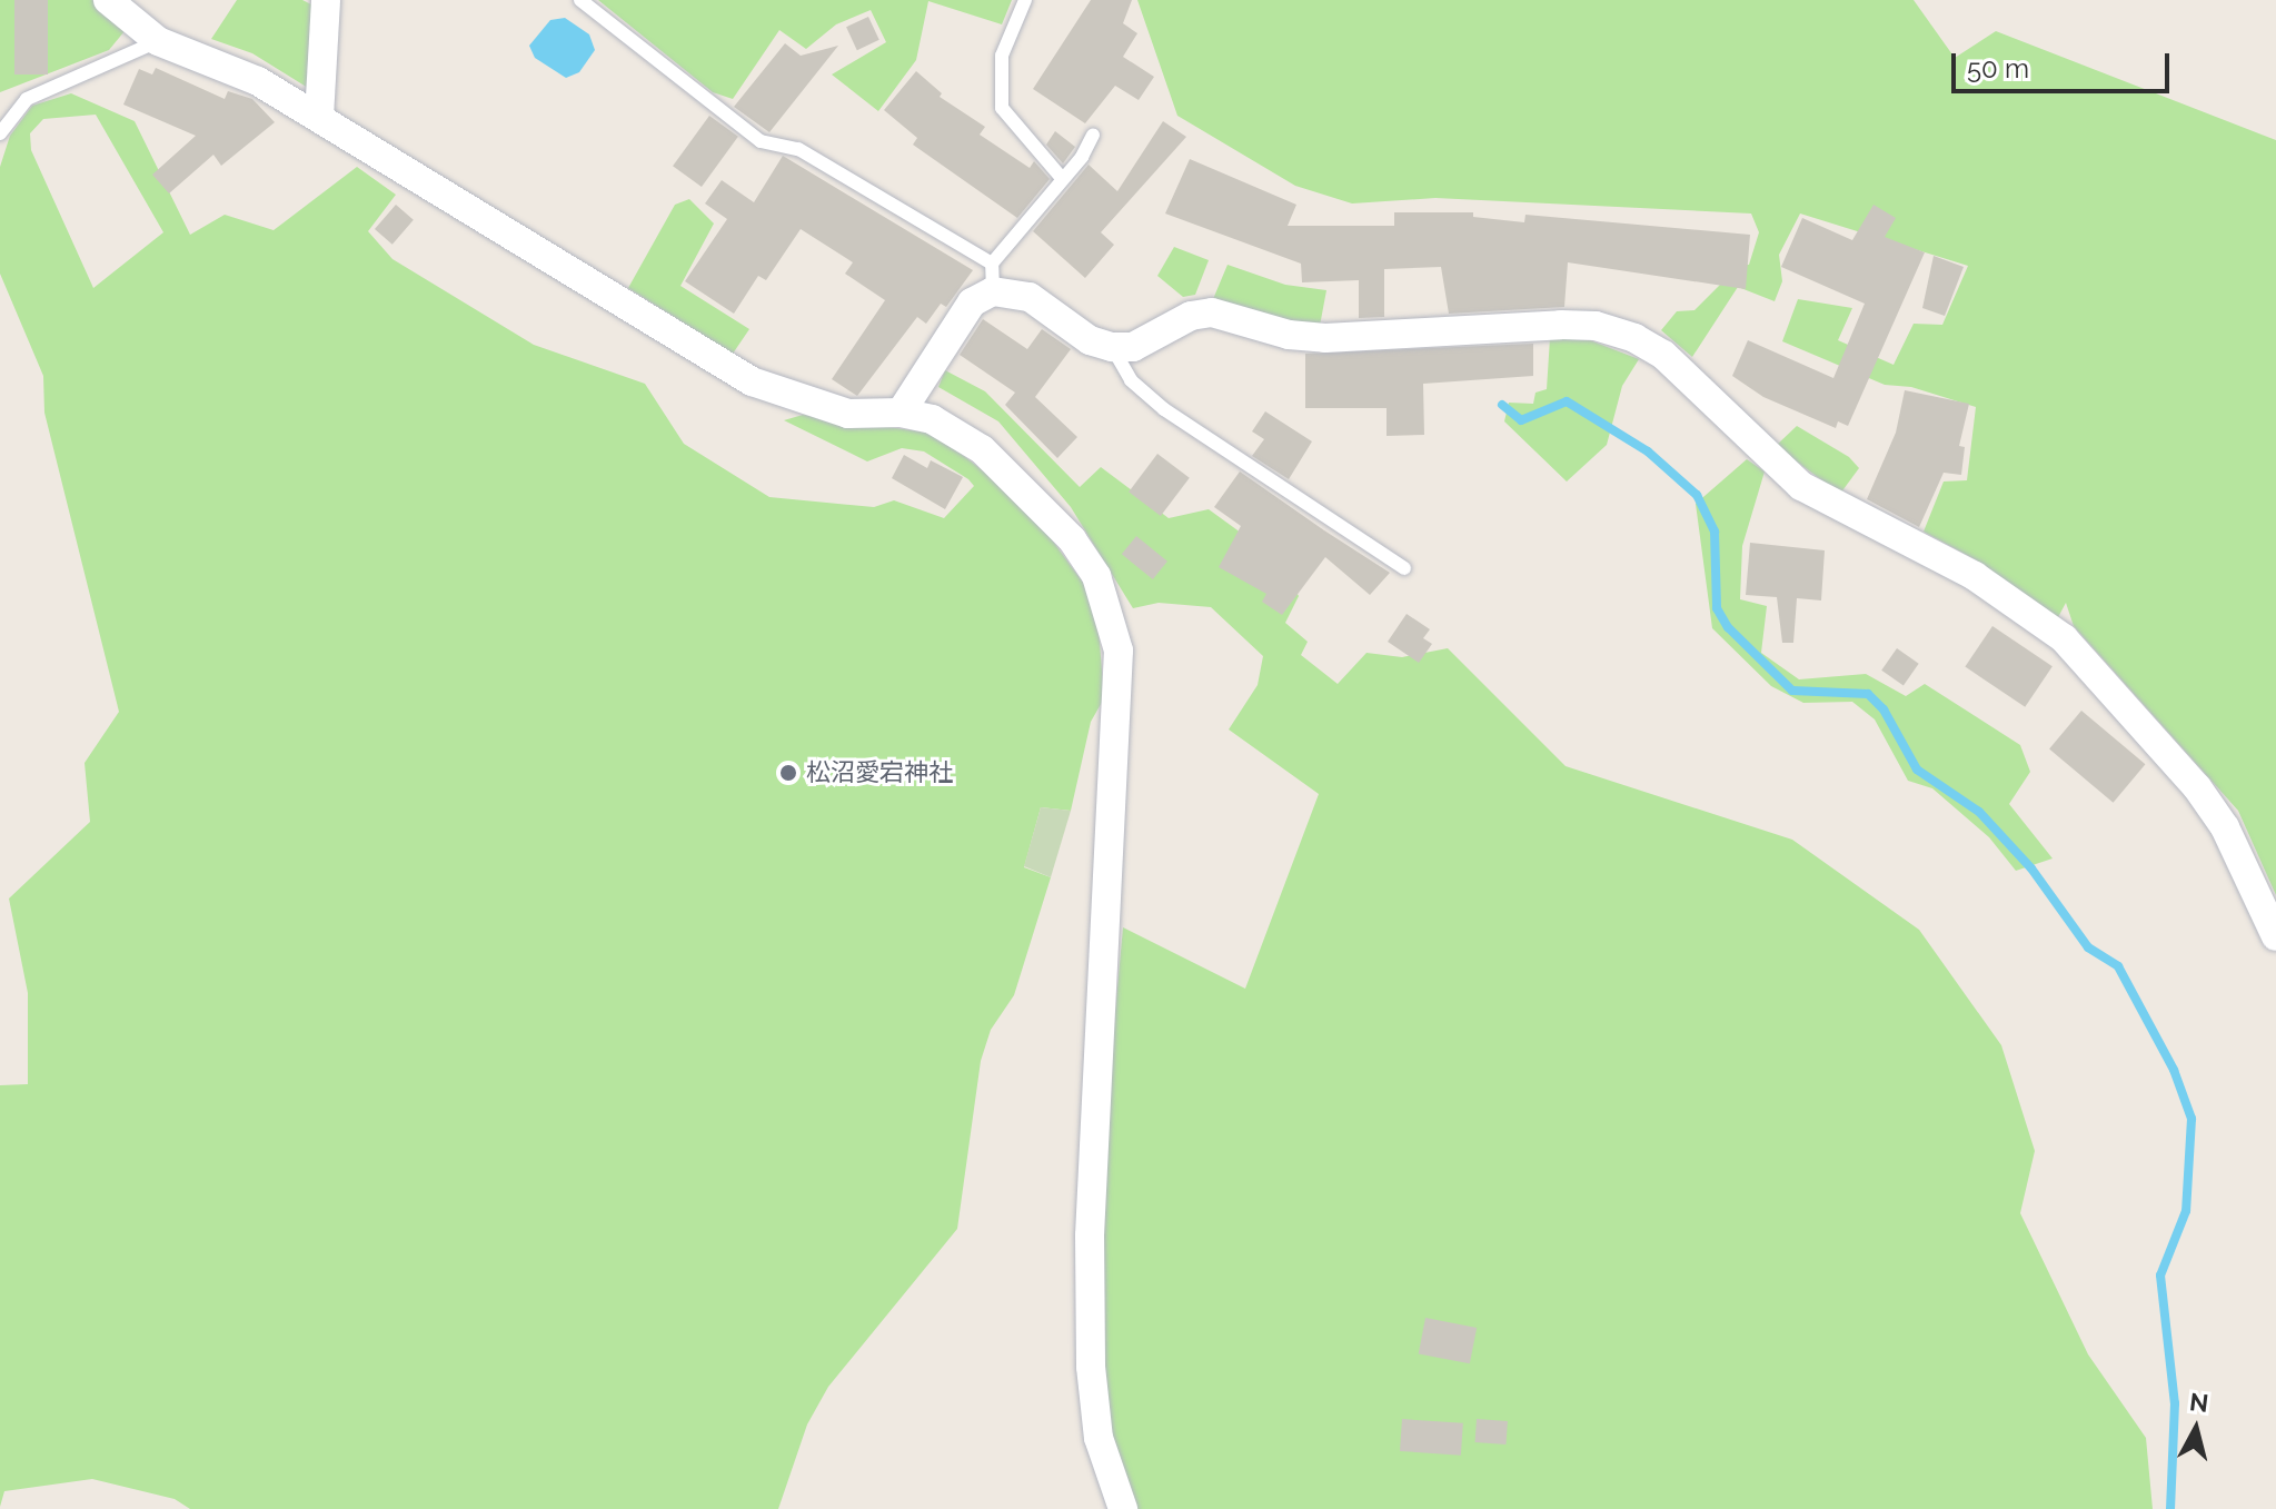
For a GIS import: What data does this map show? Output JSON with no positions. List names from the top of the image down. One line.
{"places":["松沼愛宕神社"],"scale_bar":"50 m","north":"top"}
